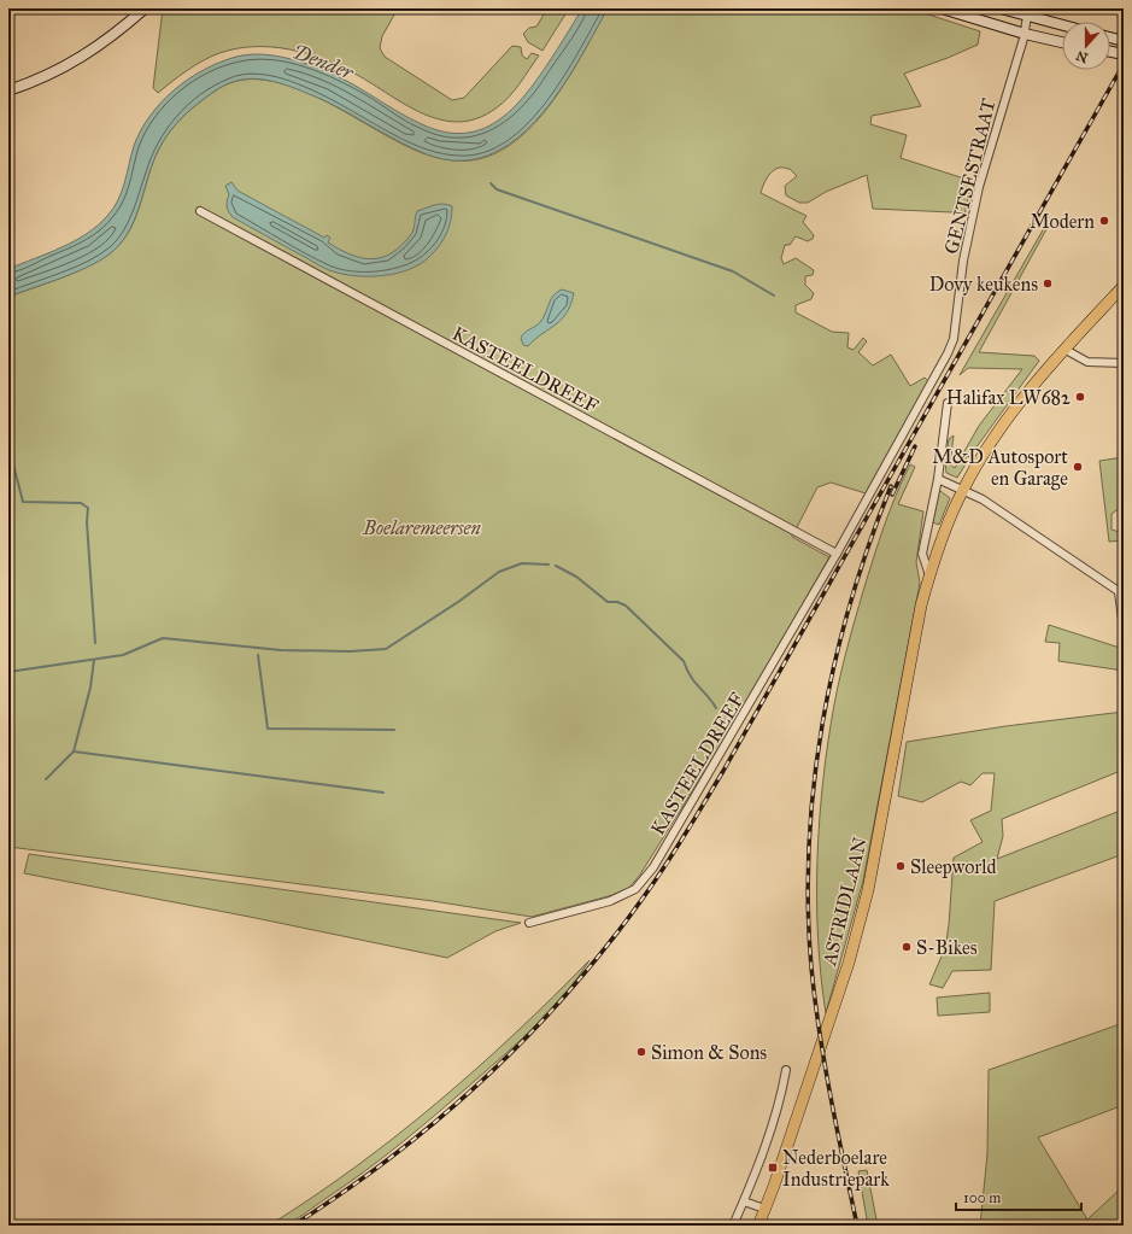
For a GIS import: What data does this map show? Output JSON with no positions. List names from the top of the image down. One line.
{"streets":{"main road":["ASTRIDLAAN"],"street":["GENTSESTRAAT","KASTEELDREEF"]},"crossings":[["GENTSESTRAAT","KASTEELDREEF"]],"water":["Dender"],"parks":["Boelaremeersen"],"places":{"other":["Modern","Dovy keukens","Halifax LW682","M&D Autosport en Garage","Sleepworld","S-Bikes","Simon & Sons"],"transit":["Nederboelare Industriepark"]},"scale_bar":"100 m","north":"bottom"}
